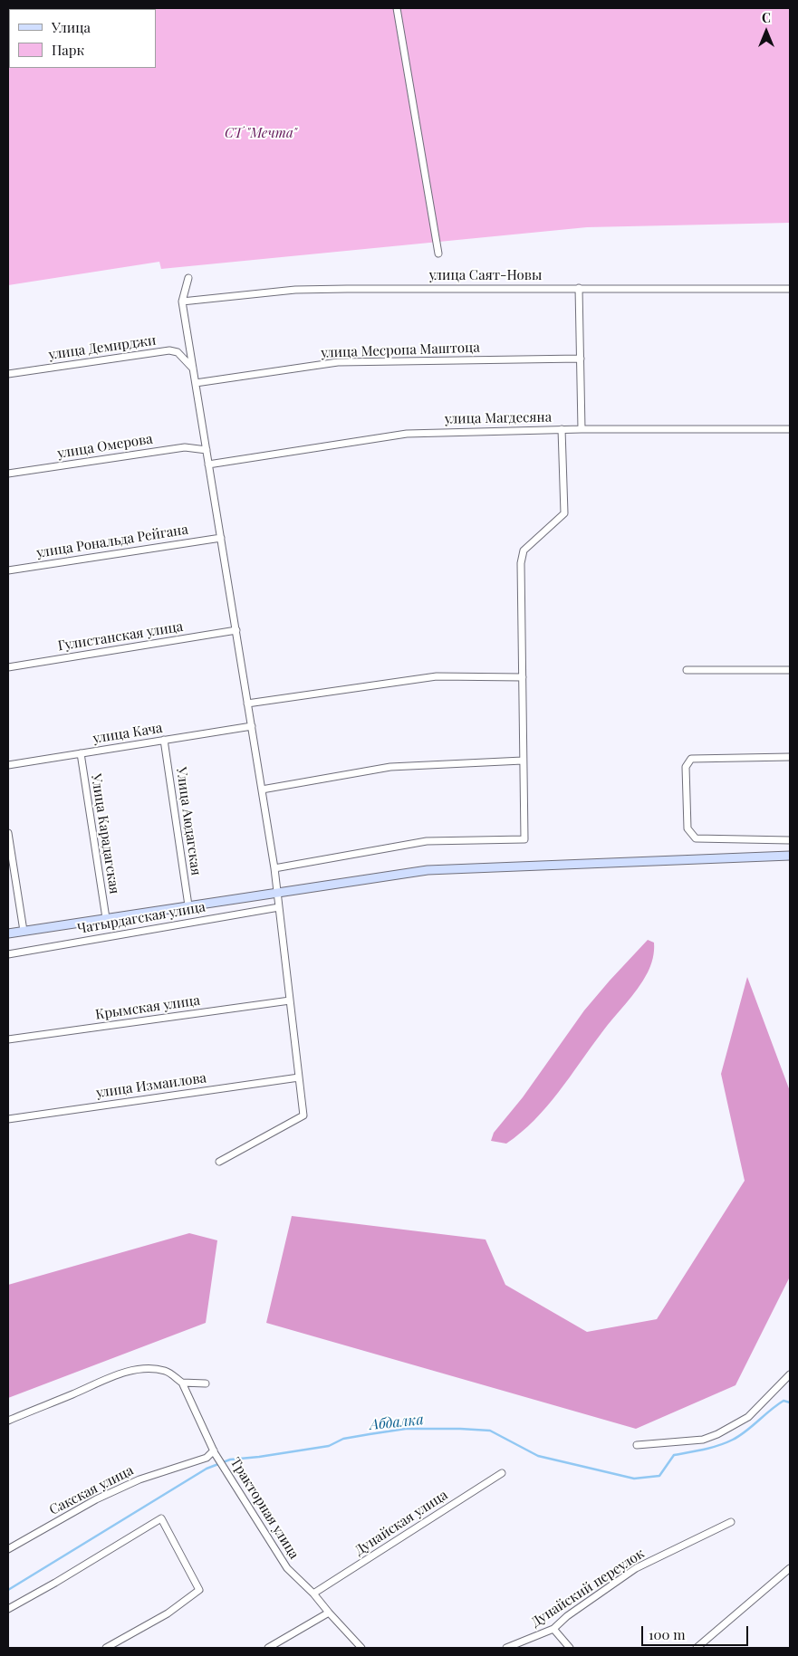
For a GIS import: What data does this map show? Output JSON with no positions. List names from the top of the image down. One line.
{"streets":{"street":["улица Саят-Новы","улица Демирджи","улица Месропа Маштоца","улица Магдесяна","улица Омерова","улица Рональда Рейгана","Гулистанская улица","улица Кача","Улица Аюдагская","Улица Карадагская","Чатырдагская улица","Крымская улица","улица Измаилова","Сакская улица","Тракторная улица","Дунайская улица","Дунайский переулок"]},"crossings":[["улица Кача","Улица Аюдагская"],["улица Кача","Улица Карадагская"],["Сакская улица","Тракторная улица"],["Тракторная улица","Дунайская улица"]],"water":["Абдалка"],"parks":["СТ \"Мечта\""],"legend":["Улица","Парк"],"scale_bar":"100 m","north":"top"}
